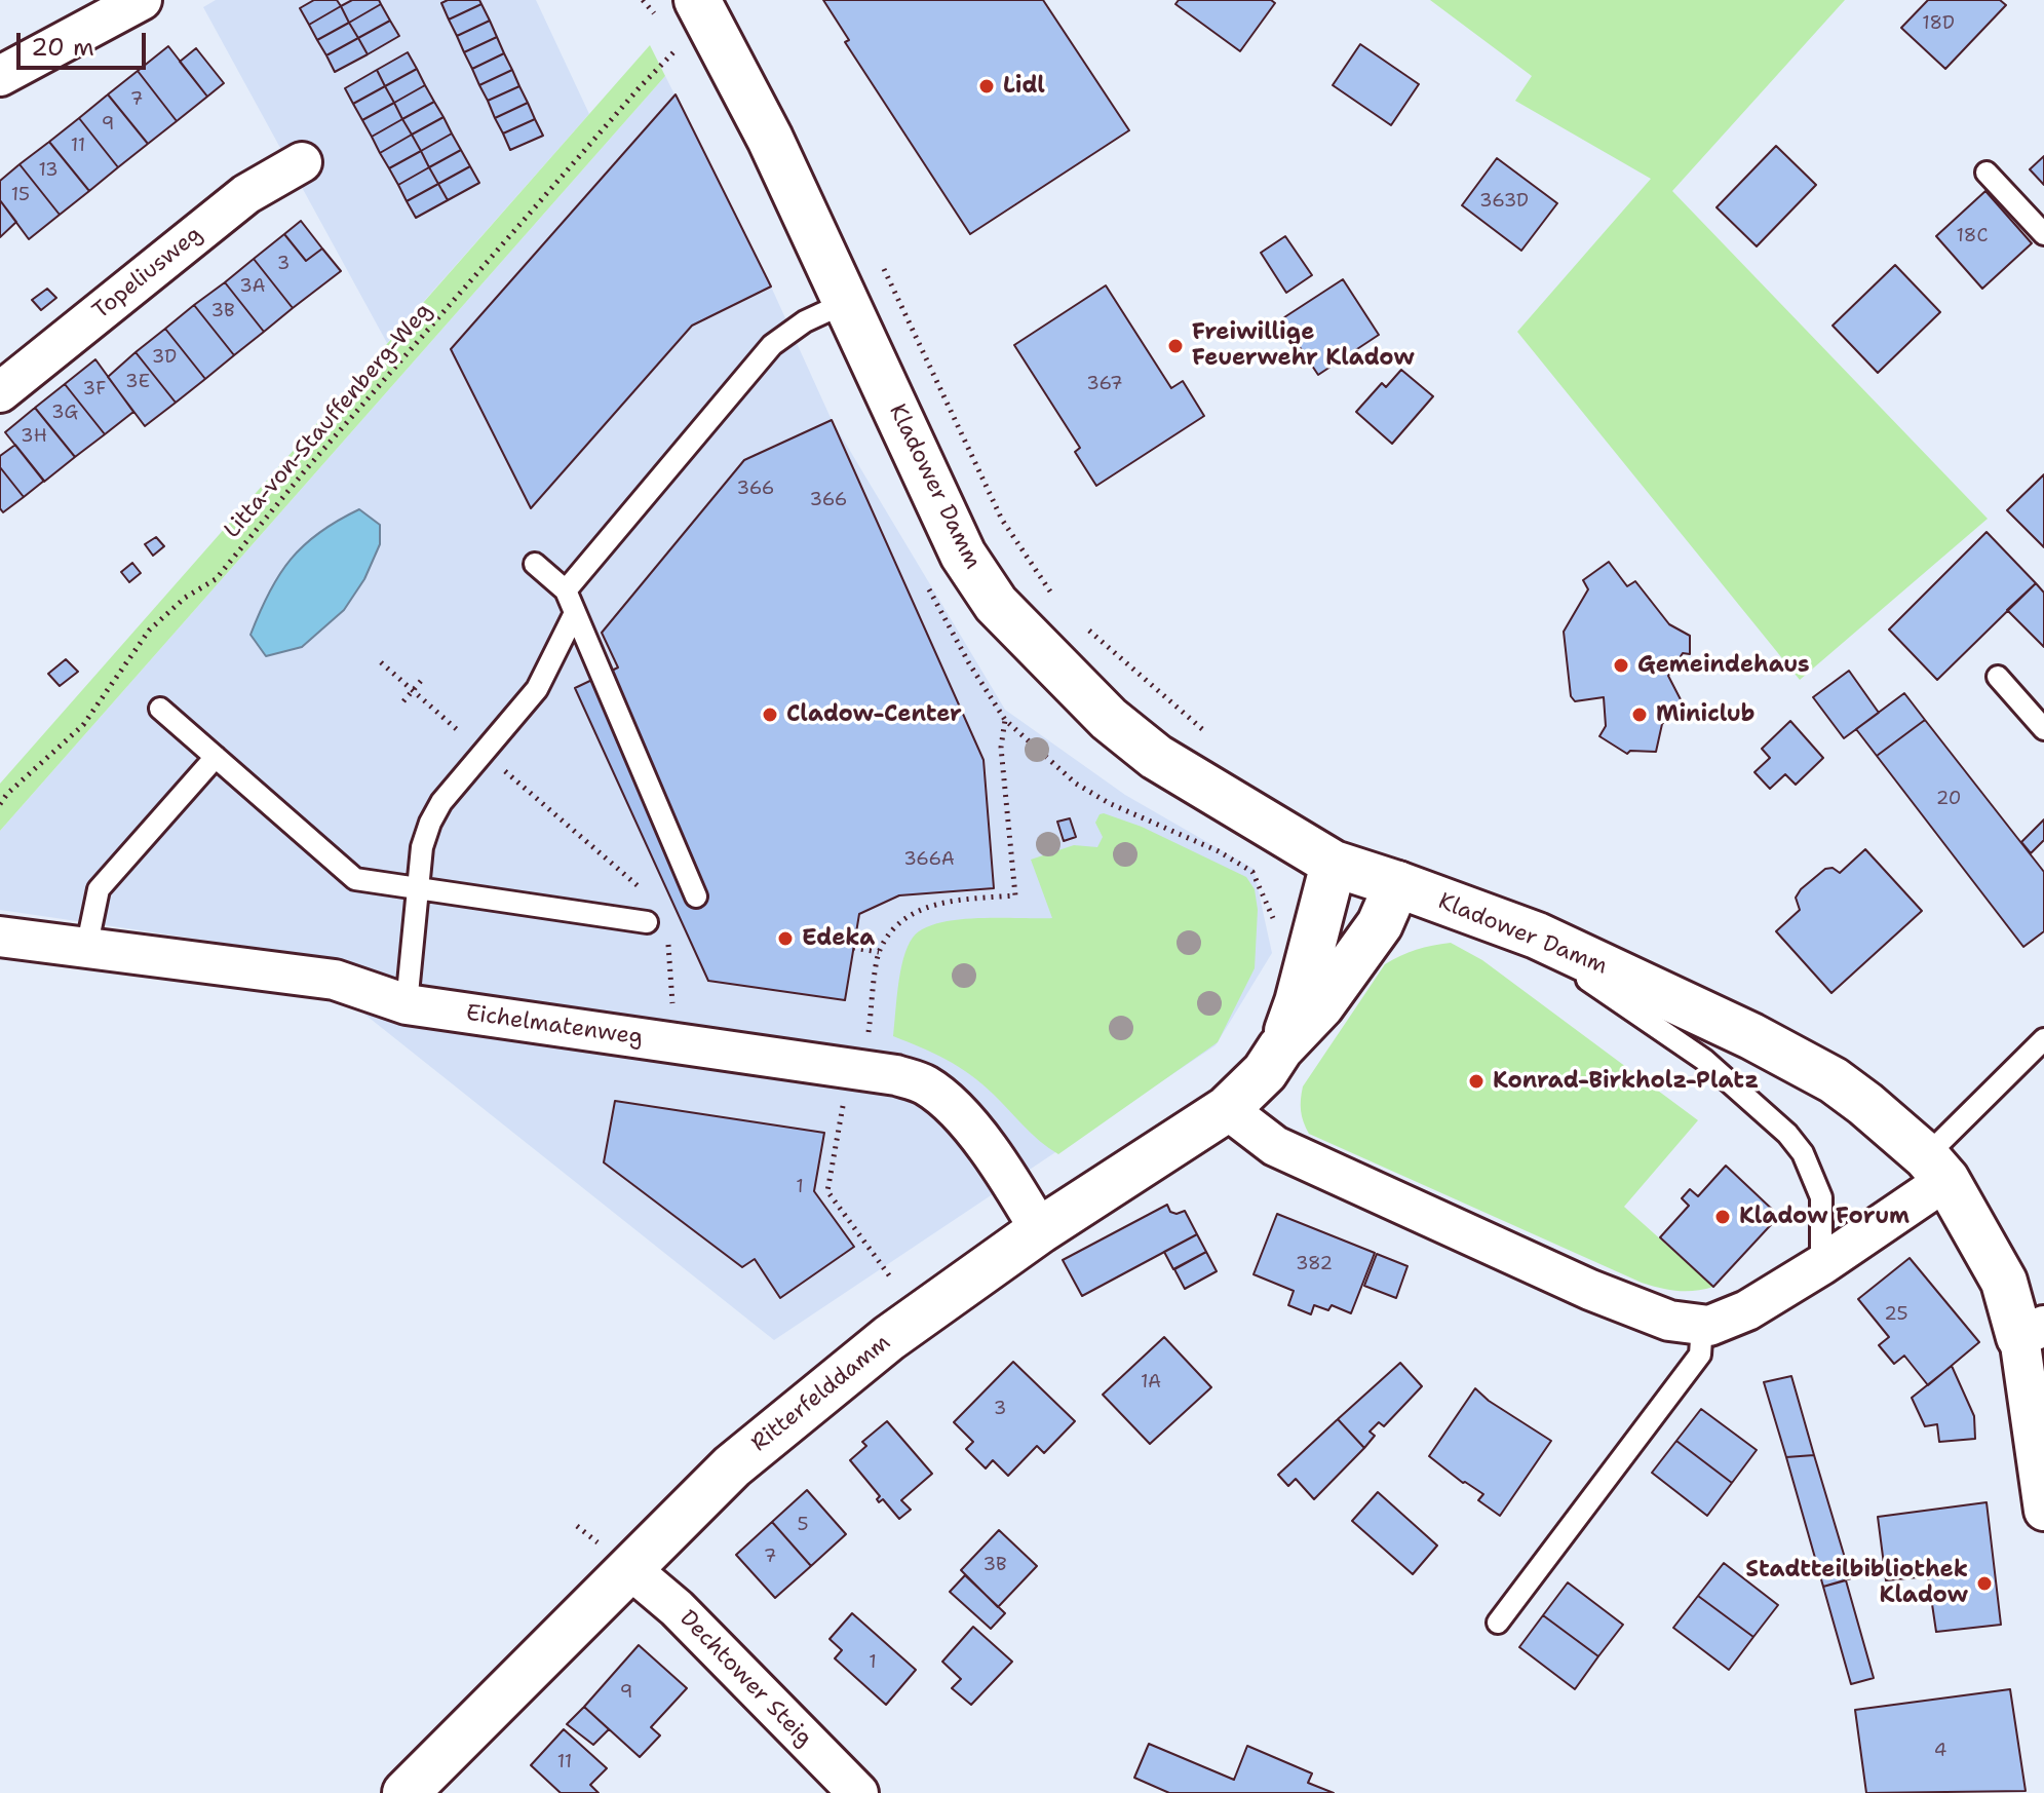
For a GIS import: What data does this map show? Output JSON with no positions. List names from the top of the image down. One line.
{"streets":{"main road":["Kladower Damm","Ritterfelddamm"],"street":["Topeliusweg","Eichelmatenweg","Dechtower Steig"],"path":["Litta-von-Stauffenberg-Weg"]},"crossings":[["Kladower Damm","Ritterfelddamm"],["Eichelmatenweg","Ritterfelddamm"],["Ritterfelddamm","Dechtower Steig"]],"places":["Lidl","Freiwillige Feuerwehr Kladow","Gemeindehaus","Cladow-Center","Miniclub","Edeka","Konrad-Birkholz-Platz","Kladow Forum","Stadtteilbibliothek Kladow"],"house_numbers":["18D","7","9","11","13","15","363D","18C","3","3A","3B","3D","3E","367","3F","3G","3H","366","366","20","366A","1","382","25","1A","3","5","7","3B","1","9","4","11"],"scale_bar":"20 m"}
